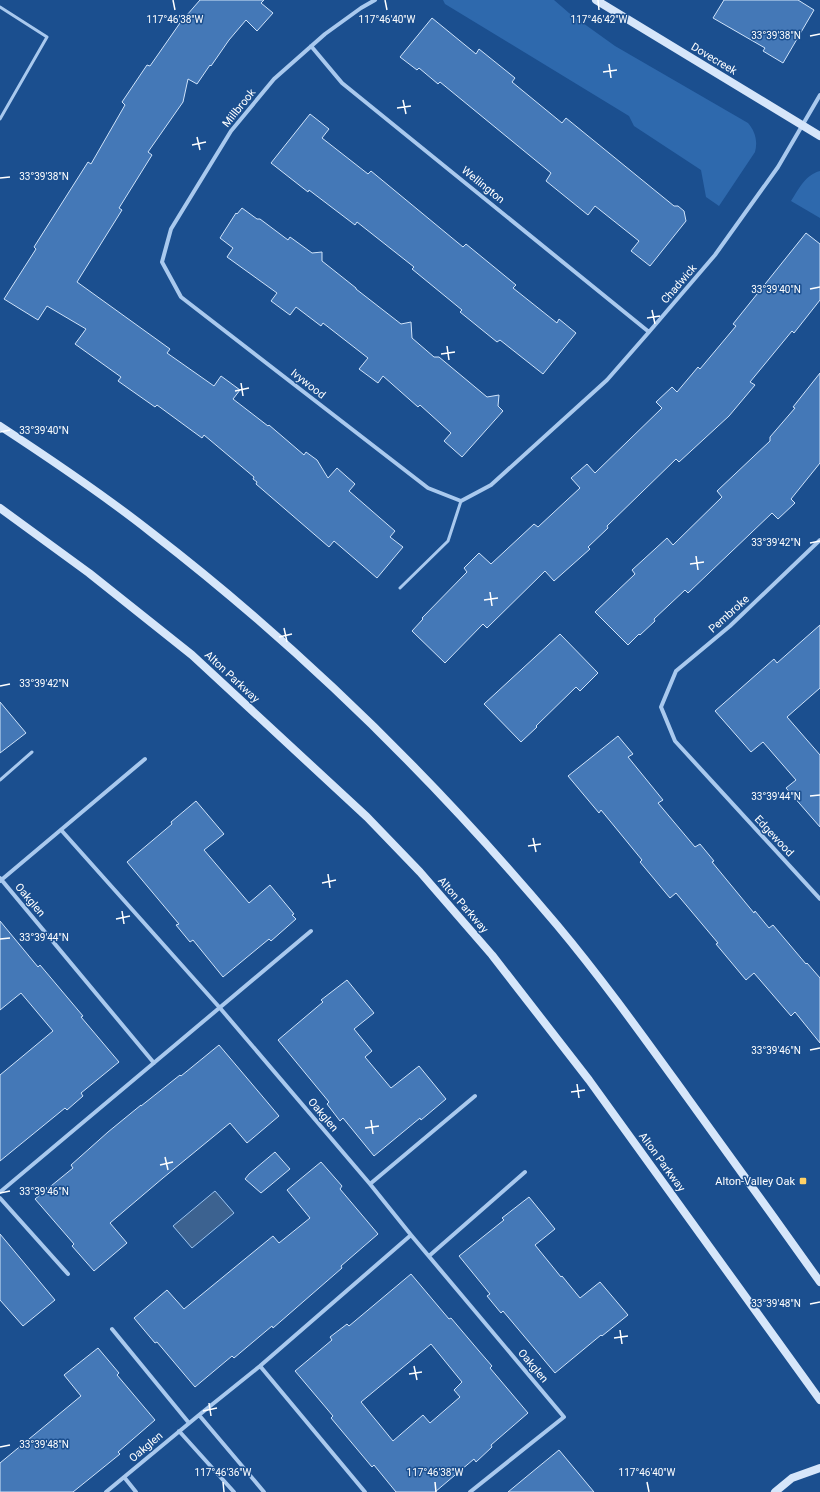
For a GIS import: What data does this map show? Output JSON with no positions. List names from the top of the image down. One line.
{"streets":{"main road":["Dovecreek","Alton Parkway"],"street":["Millbrook","Wellington","Chadwick","Ivywood","Pembroke","Edgewood","Oakglen"]},"crossings":[["Dovecreek","Chadwick"],["Millbrook","Wellington"],["Millbrook","Ivywood"],["Wellington","Chadwick"],["Chadwick","Ivywood"],["Pembroke","Edgewood"]],"places":{"transit":["Alton-Valley Oak"]},"coordinates":["117°46'38\"W","117°46'40\"W","117°46'42\"W","33°39'38\"N","33°39'40\"N","33°39'42\"N","33°39'44\"N","33°39'46\"N","33°39'48\"N","117°46'36\"W"]}
